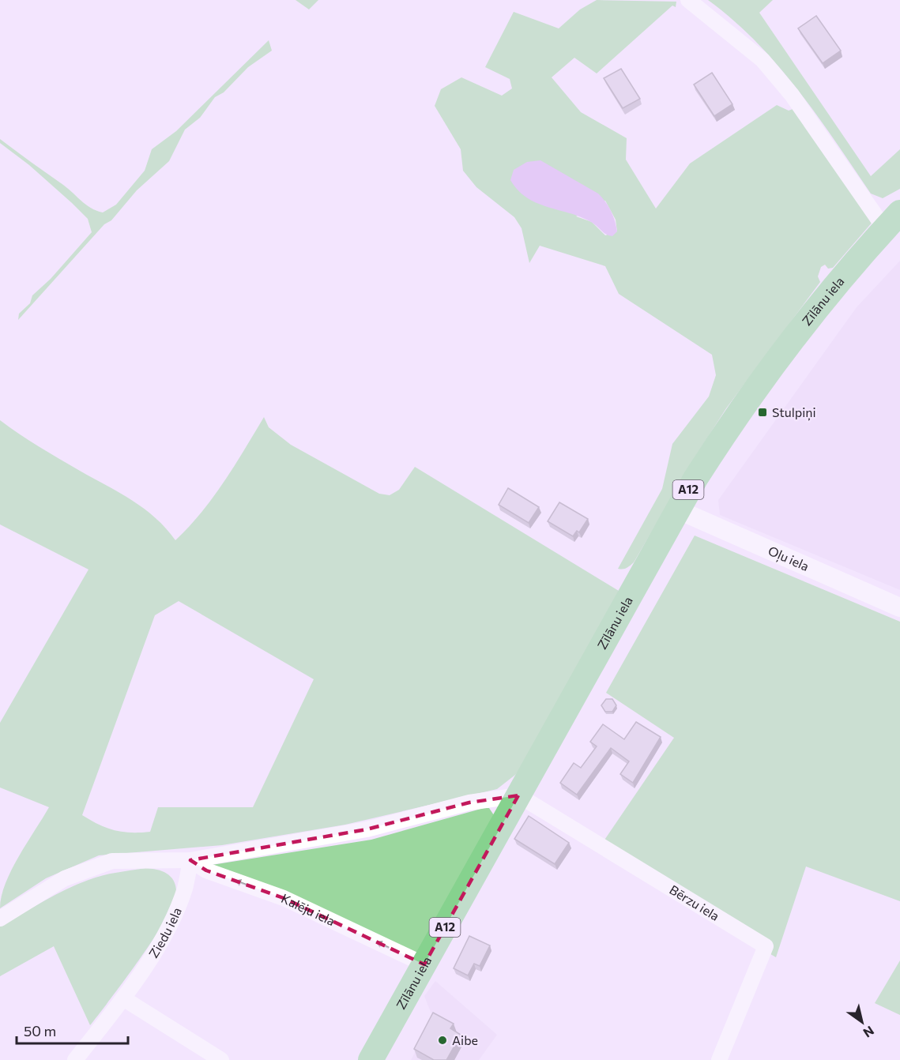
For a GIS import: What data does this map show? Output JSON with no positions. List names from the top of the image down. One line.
{"streets":{"highway":["Zīlānu iela","A12"],"street":["Oļu iela","Bērzu iela","Kalēju iela","Ziedu iela"]},"crossings":[["Zīlānu iela","Oļu iela"],["Zīlānu iela","Bērzu iela"],["Zīlānu iela","Kalēju iela"],["Kalēju iela","Ziedu iela"]],"one_way":["Kalēju iela"],"places":{"transit":["Stulpiņi"],"other":["Aibe"]},"scale_bar":"50 m","north":"bottom right"}
